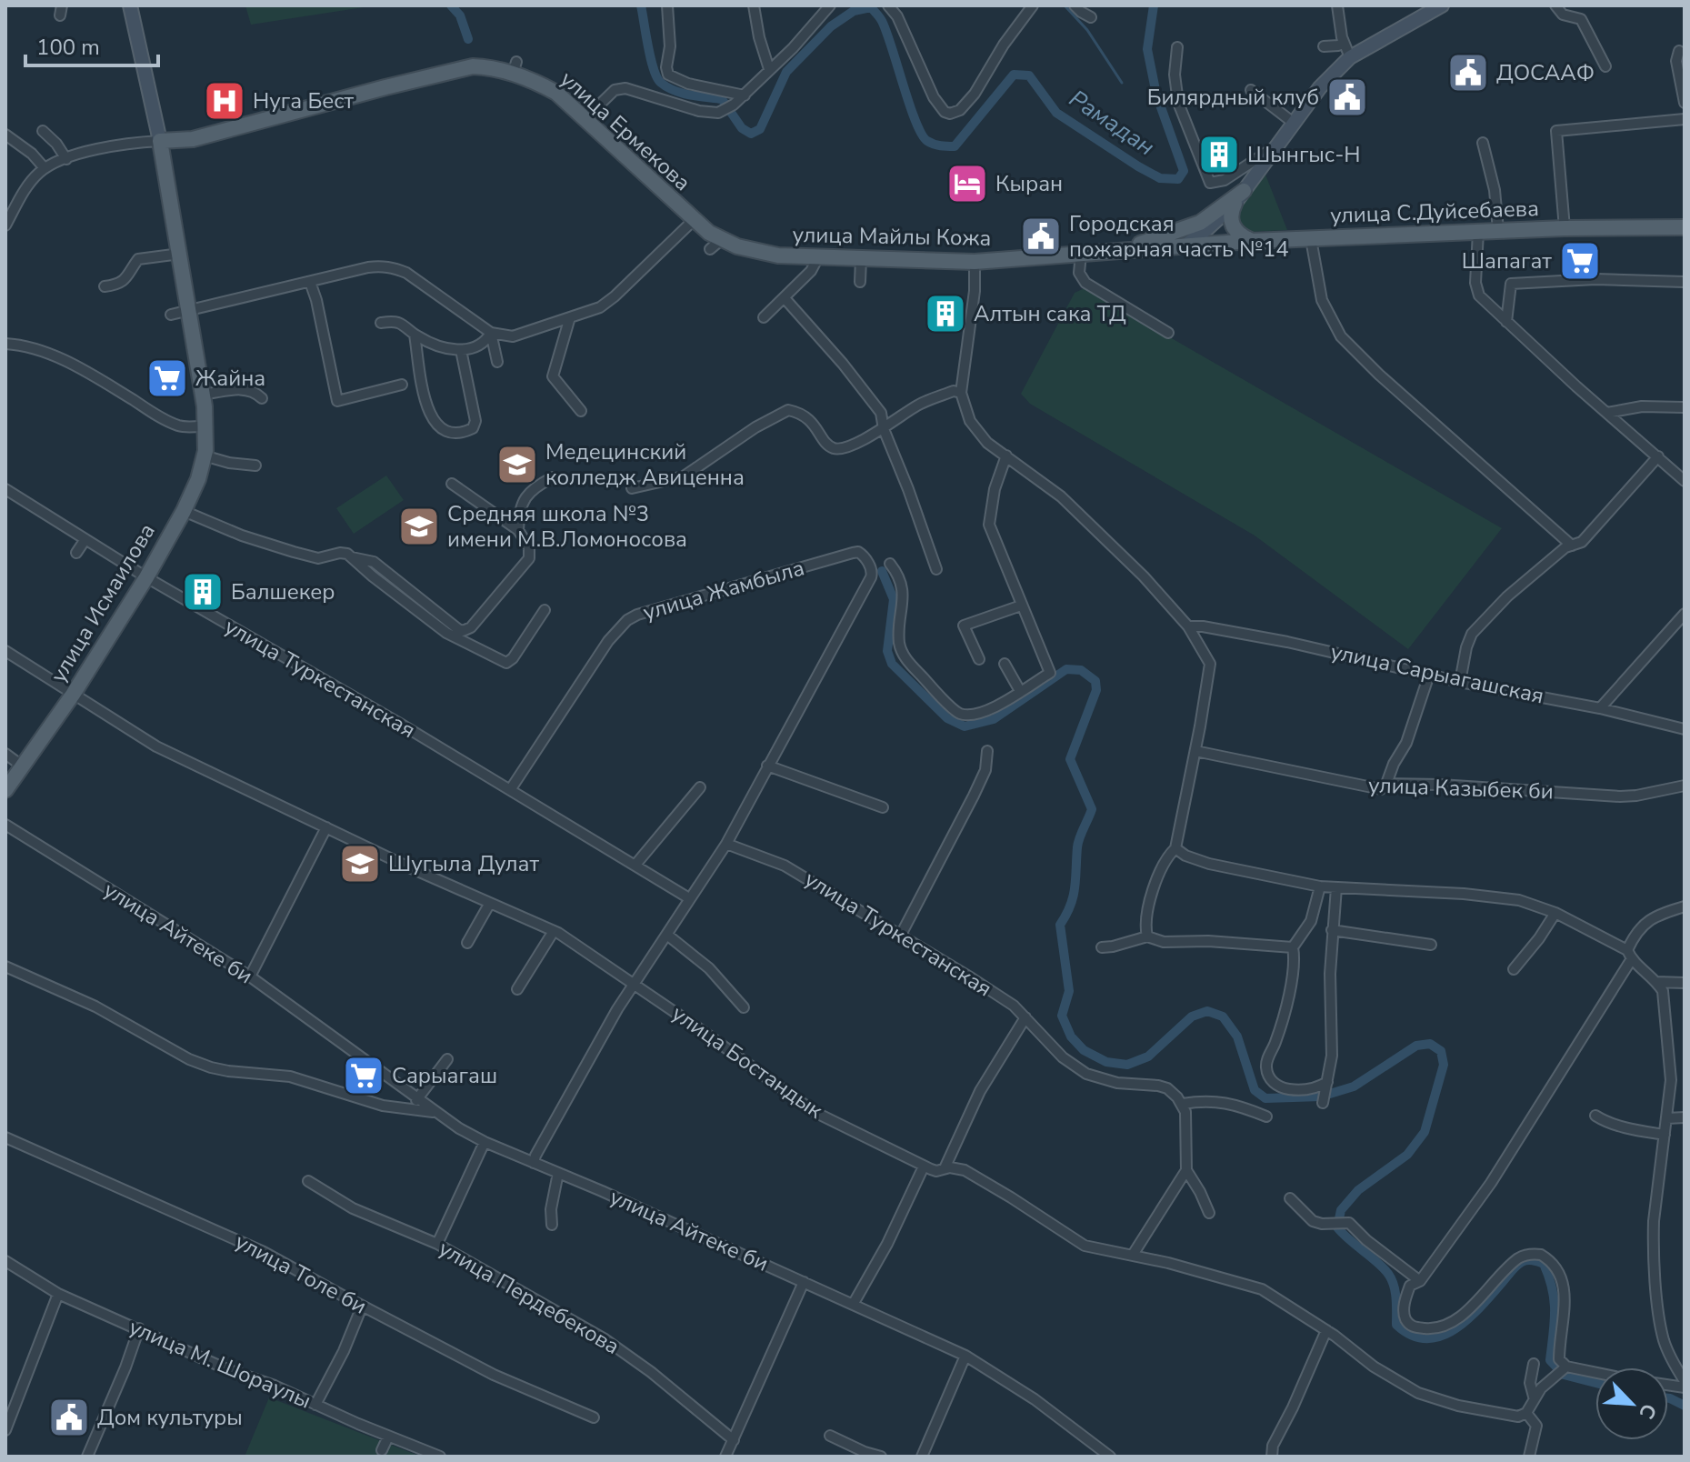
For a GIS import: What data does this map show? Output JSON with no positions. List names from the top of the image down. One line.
{"streets":{"main road":["улица Ермекова","улица С.Дуйсебаева","улица Майлы Кожа","улица Исмаилова"],"street":["улица Жамбыла","улица Сарыагашская","улица Туркестанская","улица Казыбек би","улица Айтеке би","улица Бостандык","улица Толе би","улица Пердебекова","улица М. Шораулы"]},"crossings":[["улица Ермекова","улица Майлы Кожа"],["улица Ермекова","улица Исмаилова"],["улица С.Дуйсебаева","улица Майлы Кожа"],["улица Жамбыла","улица Туркестанская"],["улица Исмаилова","улица Туркестанская"],["улица Исмаилова","улица Бостандык"]],"water":["Рамадан"],"places":{"public building":["ДОСААФ","Билярдный клуб","Городская пожарная часть №14","Дом культуры"],"hospital":["Нуга Бест"],"building":["Шынгыс-Н","Алтын сака ТД","Балшекер"],"hotel":["Кыран"],"supermarket":["Шапагат","Жайна","Сарыагаш"],"school or university":["Медецинский колледж Авиценна","Средняя школа №3 имени М.В.Ломоносова","Шугыла Дулат"]},"scale_bar":"100 m","north":"bottom right"}
